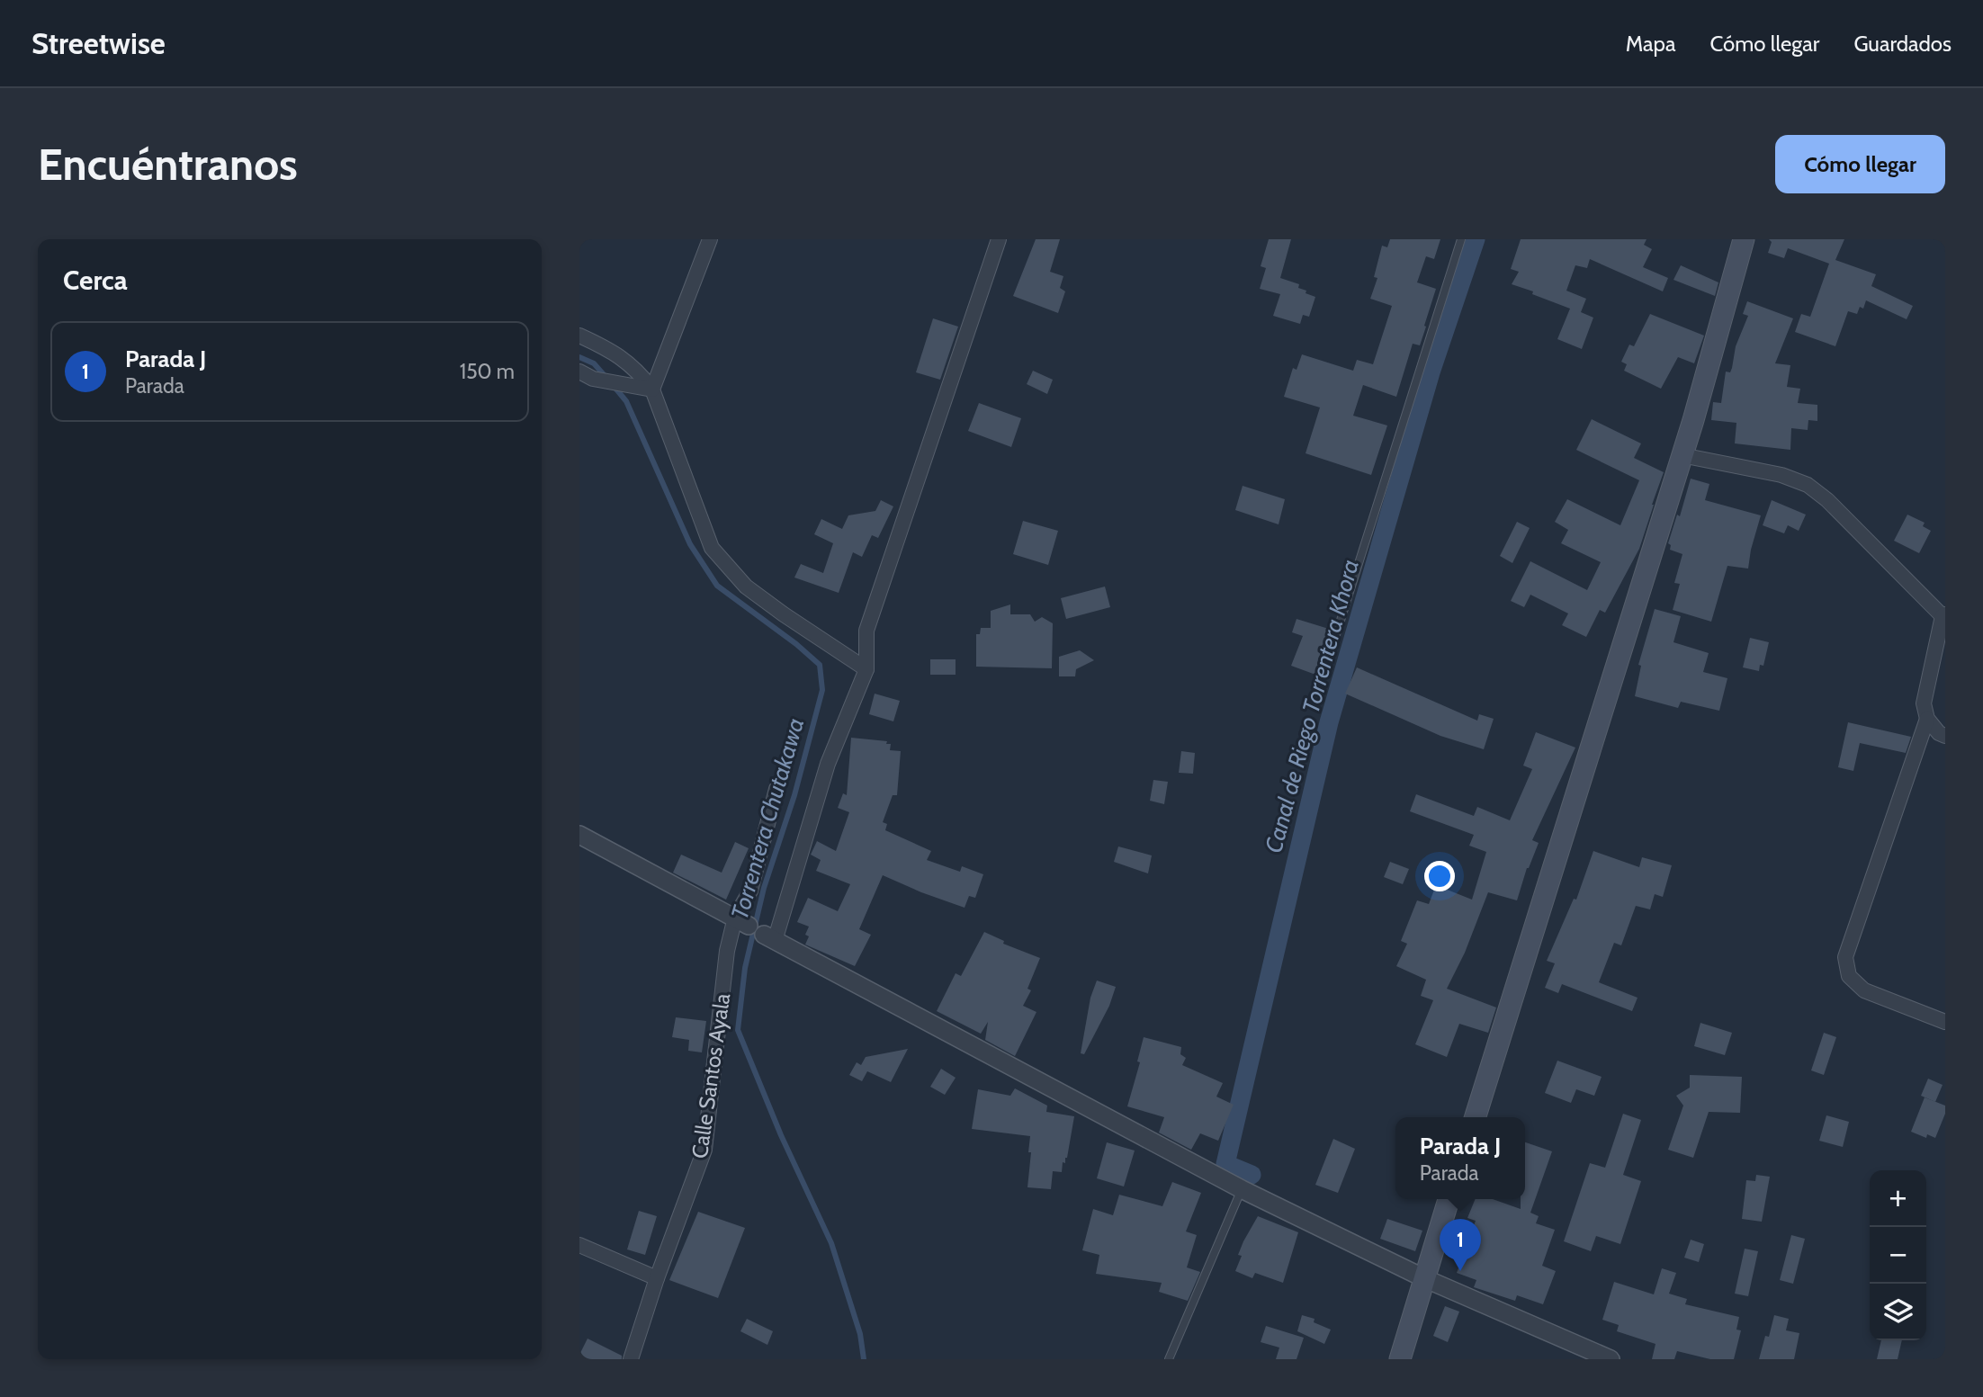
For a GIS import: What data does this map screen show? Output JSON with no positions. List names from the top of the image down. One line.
{"streets":{"street":["Calle Santos Ayala"]},"water":["Canal de Riego Torrentera Khora","Torrentera Chutakawa"],"page":{"header":"Streetwise","nav":["Mapa","Cómo llegar","Guardados"],"buttons":"Cómo llegar","title":"Encuéntranos","heading":"Cerca","list":[{"mark":"1","name":"Parada J","note":"Parada","value":"150 m"}],"popup":["Parada J","Parada"],"map_buttons":["+","−"],"pins":"1"}}
